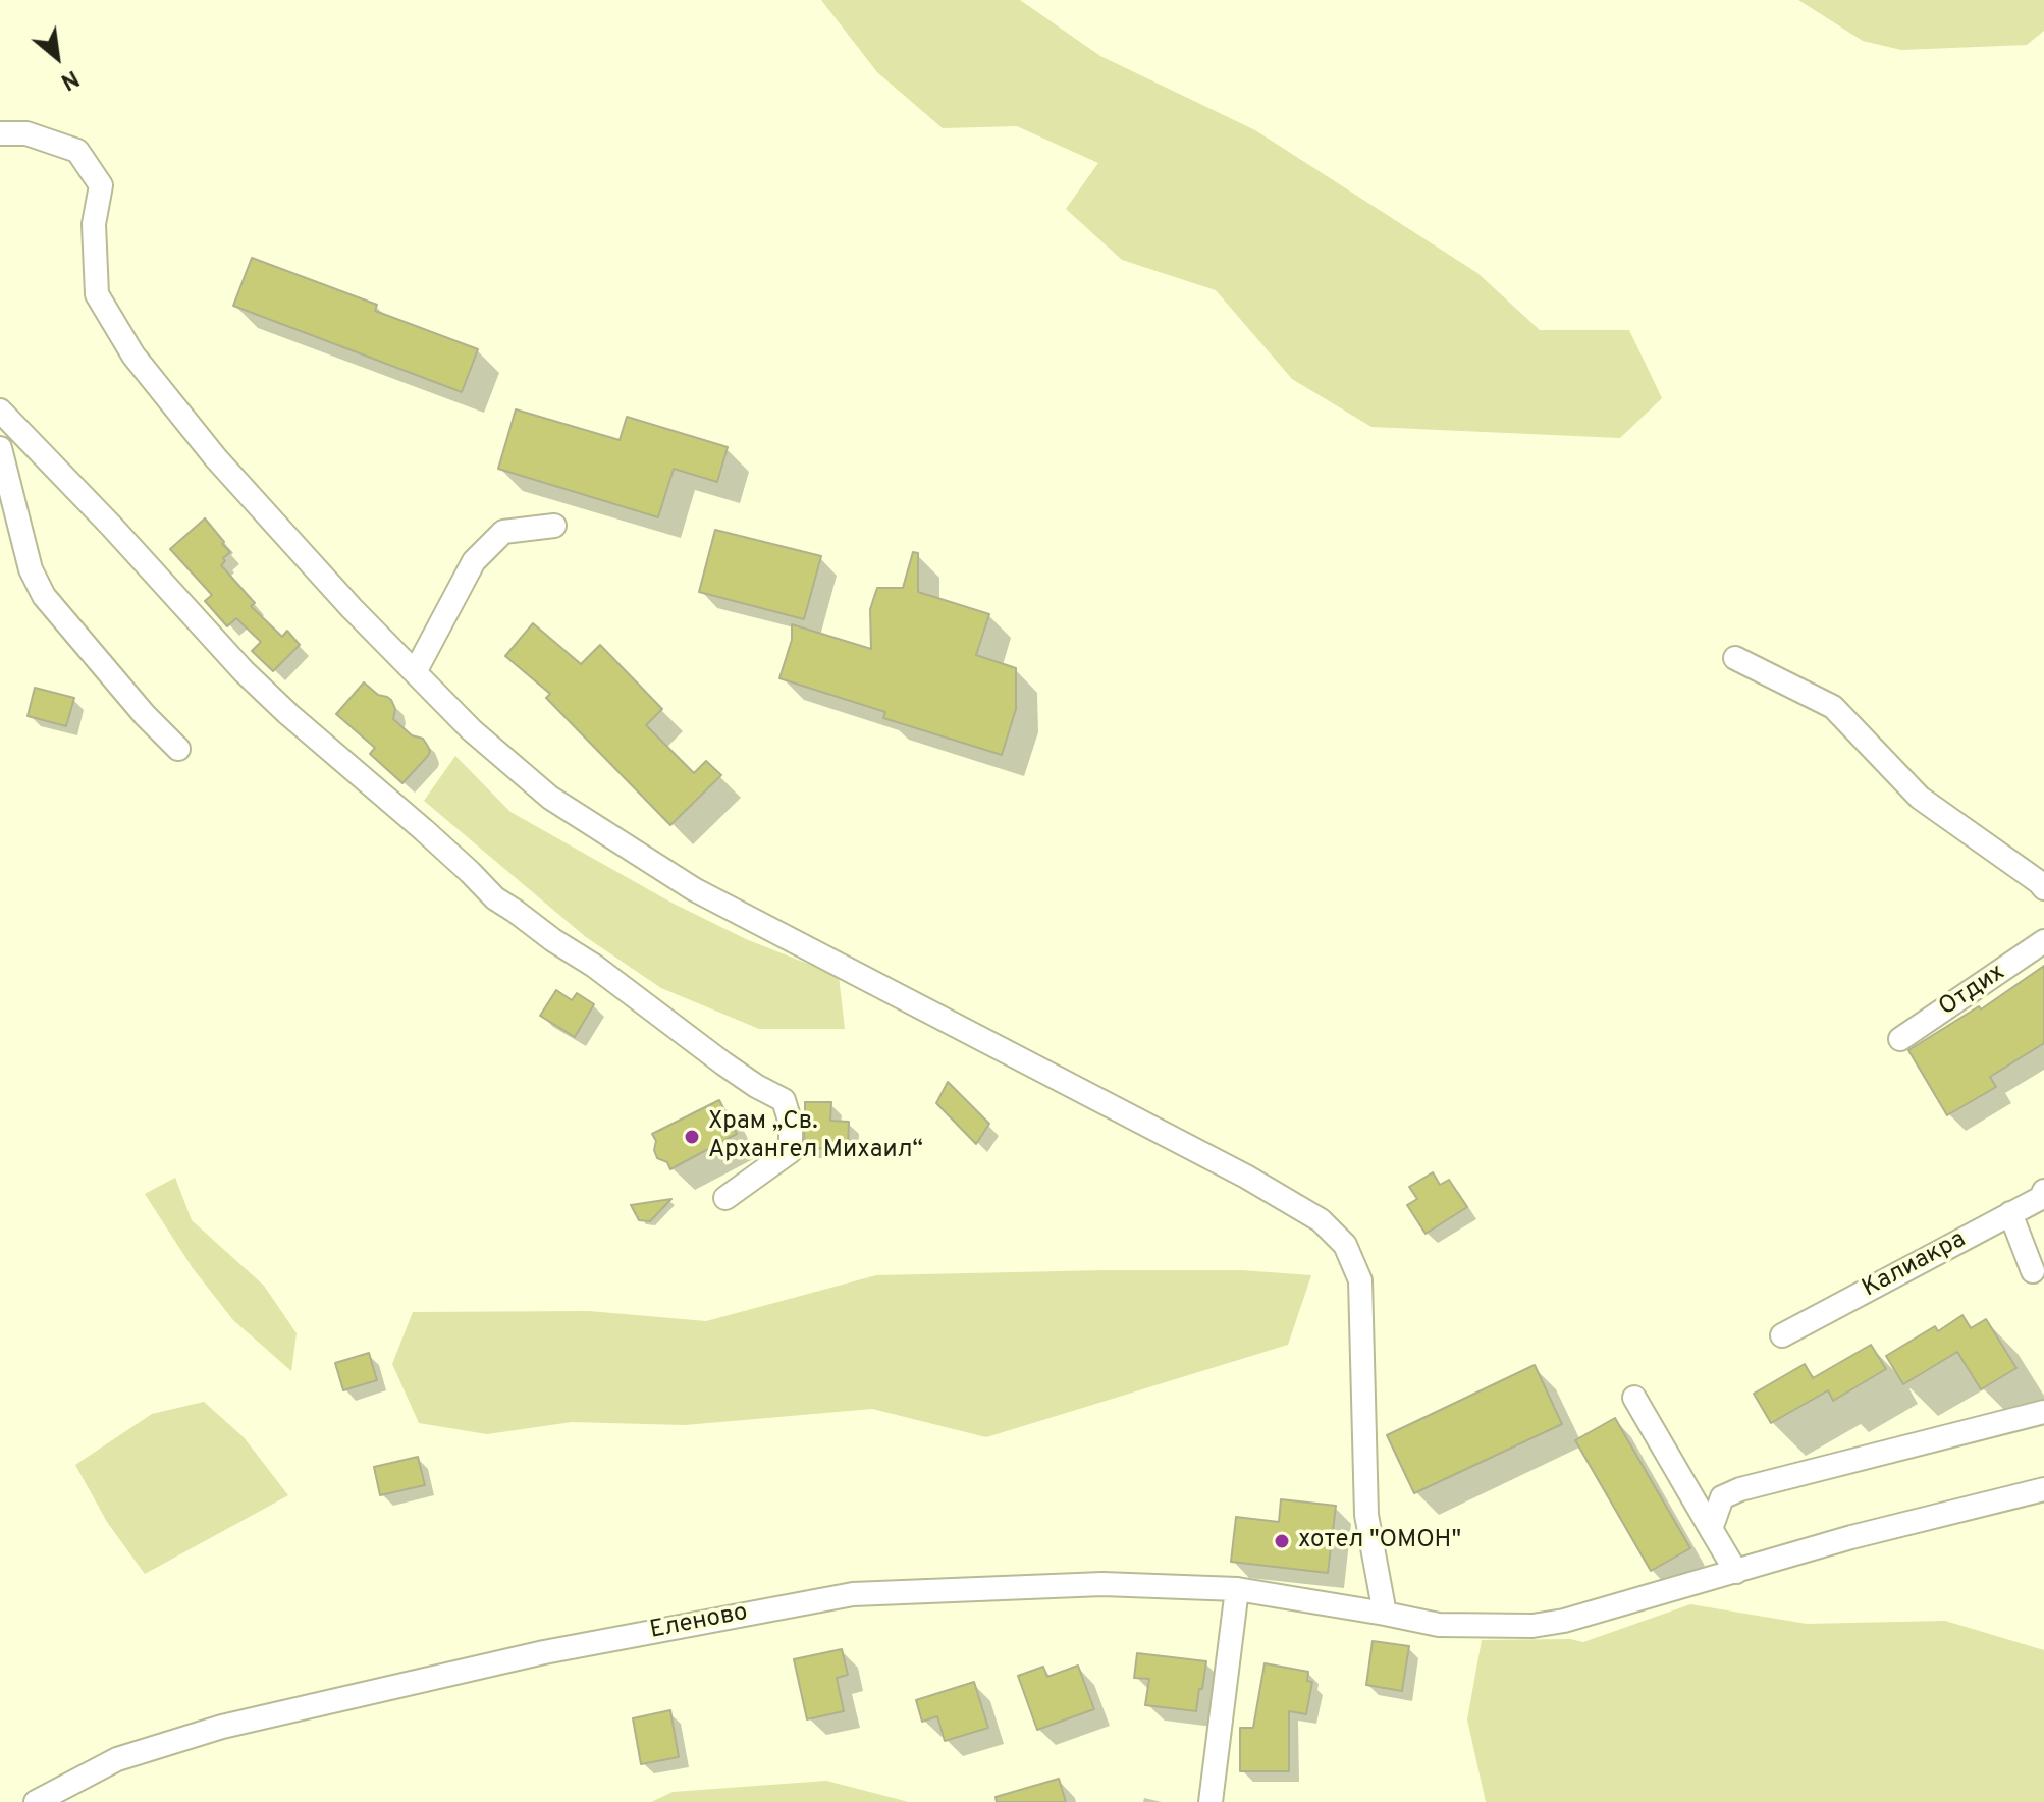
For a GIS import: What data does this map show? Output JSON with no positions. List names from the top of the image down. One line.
{"streets":{"street":["Отдих","Калиакра","Еленово"]},"places":["Храм „Св. Архангел Михаил“","хотел \"ОМОН\""],"north":"bottom right"}
